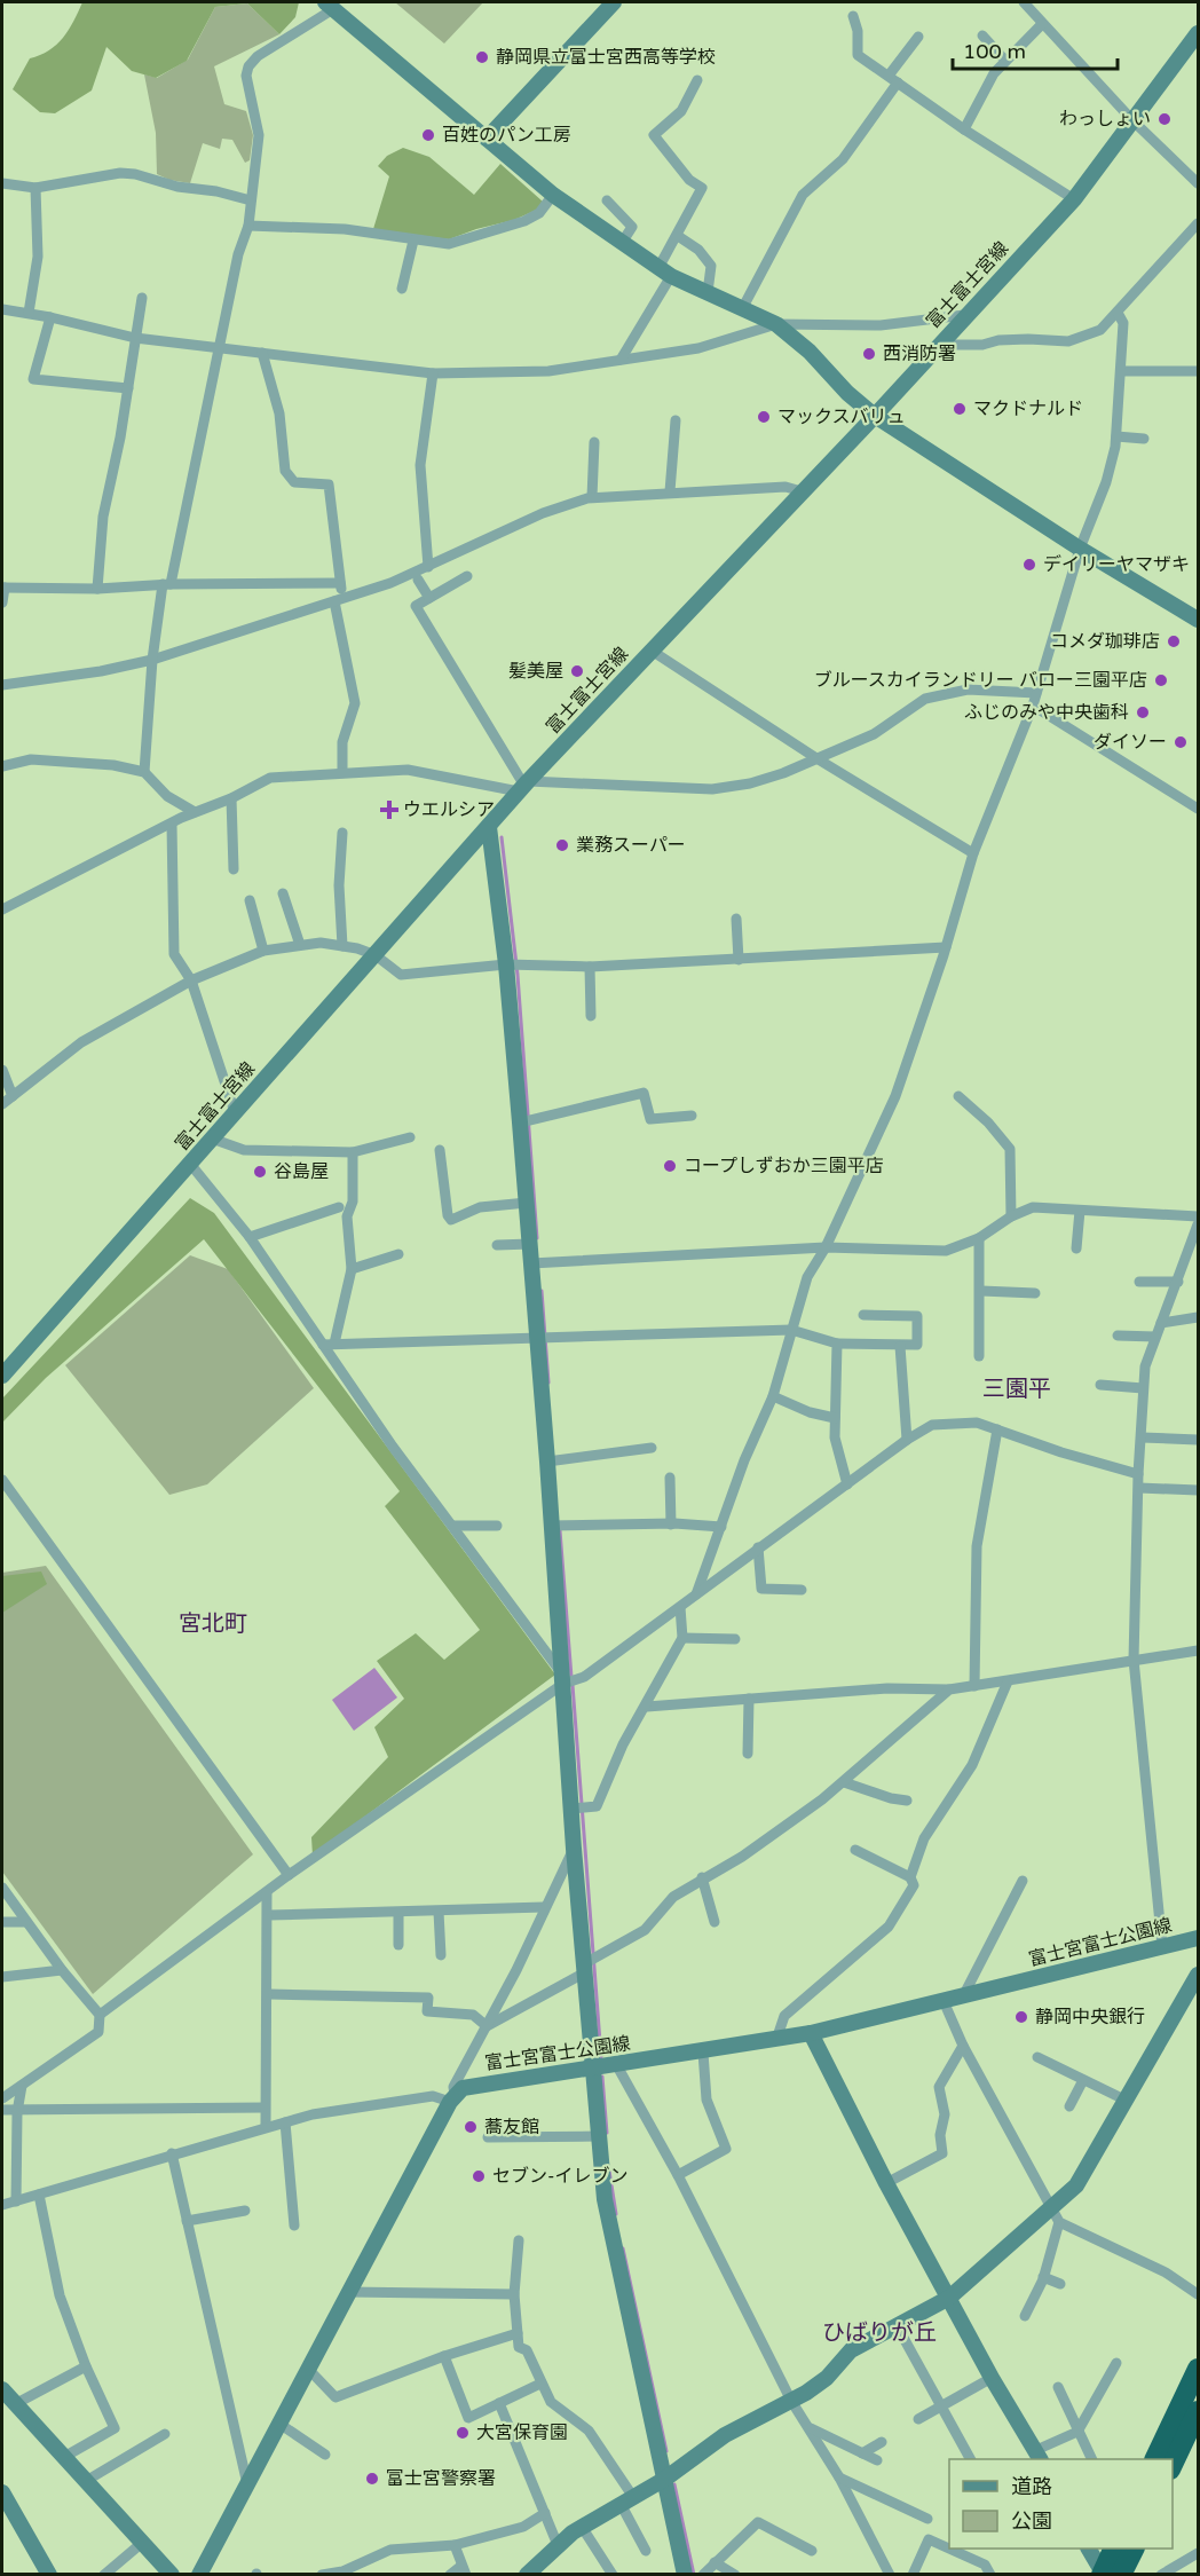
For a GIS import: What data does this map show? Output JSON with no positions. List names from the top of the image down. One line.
{"streets":{"street":["富士富士宮線","富士宮富士公園線"]},"districts":["三園平","宮北町","ひばりが丘"],"places":{"other":["静岡県立富士宮西高等学校","わっしょい","百姓のパン工房","西消防署","マクドナルド","マックスバリュ","デイリーヤマザキ","コメダ珈琲店","髪美屋","ブルースカイランドリー バロー三園平店","ふじのみや中央歯科","ダイソー","業務スーパー","コープしずおか三園平店","谷島屋","静岡中央銀行","蕎友館","セブン-イレブン","大宮保育園","富士宮警察署"],"health":["ウエルシア"]},"legend":["道路","公園"],"scale_bar":"100 m"}
